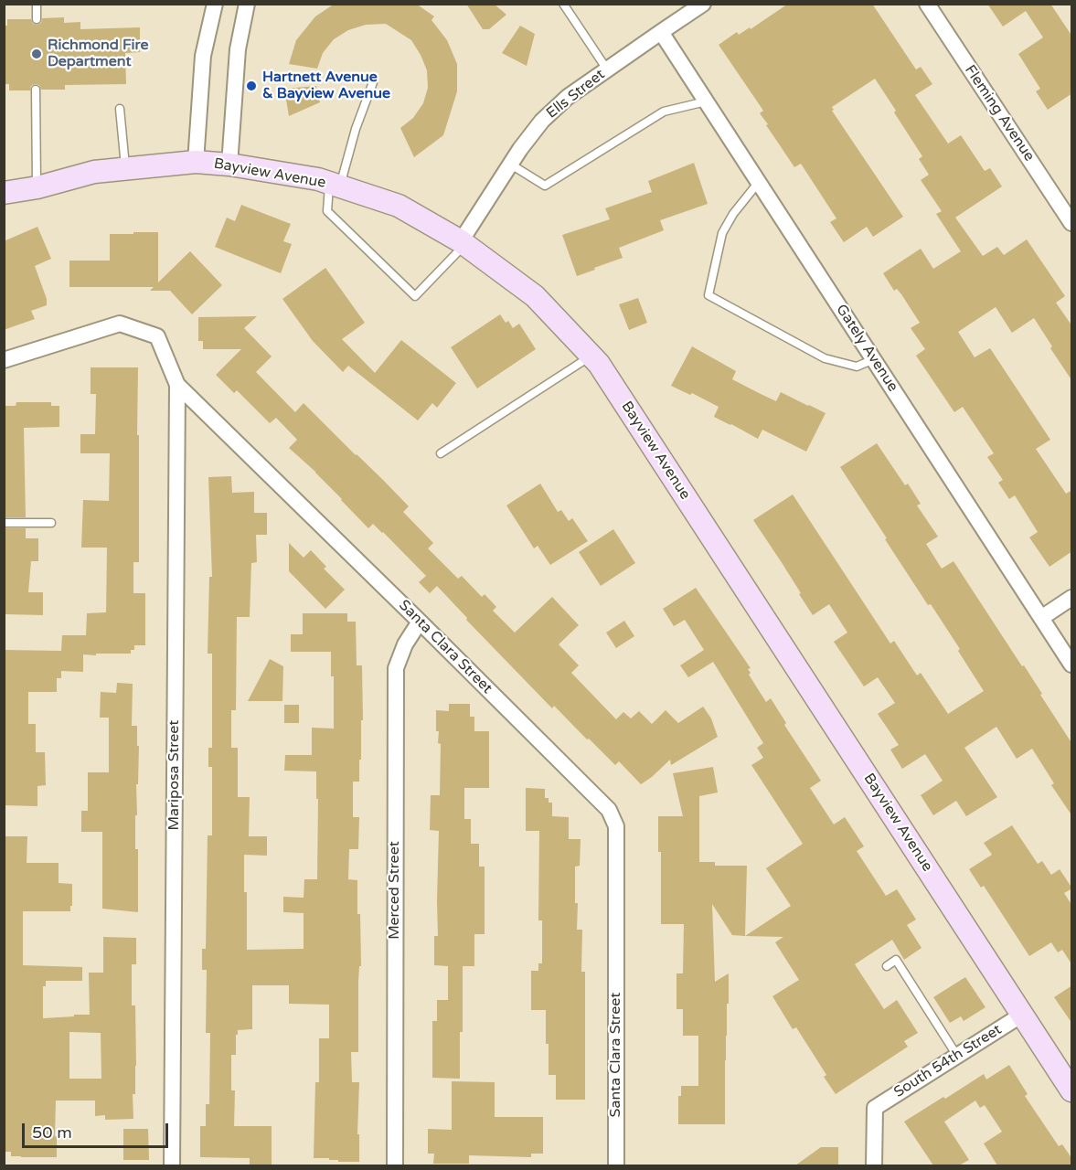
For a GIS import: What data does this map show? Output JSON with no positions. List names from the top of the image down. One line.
{"streets":{"street":["Ells Street","Fleming Avenue","Bayview Avenue","Gately Avenue","Santa Clara Street","Mariposa Street","Merced Street","South 54th Street"]},"crossings":[["Ells Street","Bayview Avenue"],["Ells Street","Gately Avenue"],["Bayview Avenue","South 54th Street"],["Santa Clara Street","Mariposa Street"],["Santa Clara Street","Merced Street"]],"places":["Richmond Fire Department","Hartnett Avenue & Bayview Avenue"],"scale_bar":"50 m"}
